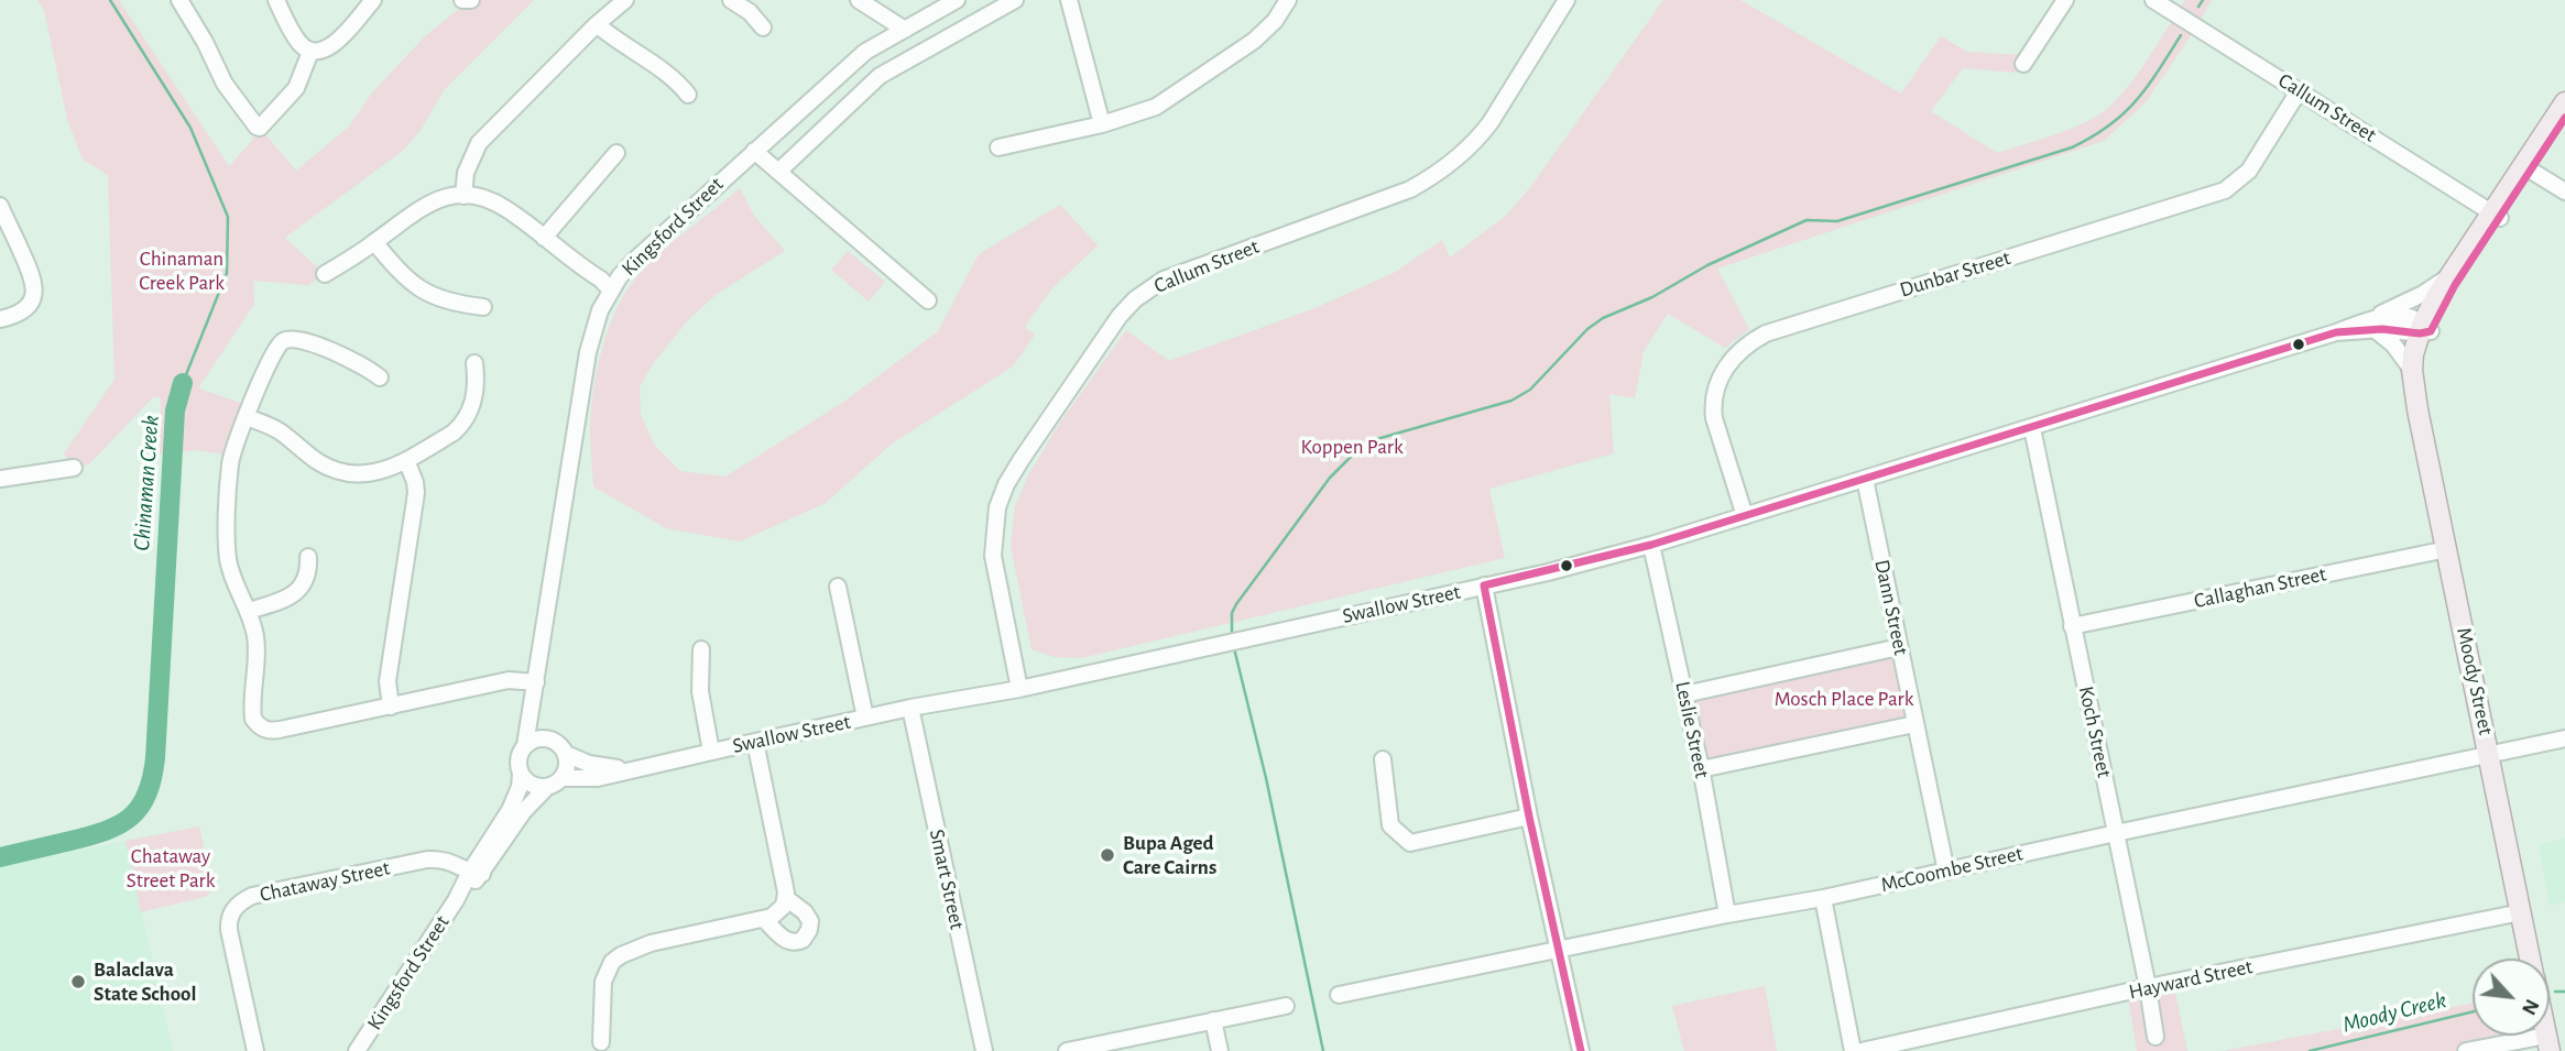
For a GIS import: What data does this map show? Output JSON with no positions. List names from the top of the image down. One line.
{"streets":{"main road":["Moody Street"],"street":["Callum Street","Kingsford Street","Dunbar Street","Callaghan Street","Swallow Street","Dann Street","Leslie Street","Koch Street","McCoombe Street","Smart Street","Chataway Street","Hayward Street"]},"crossings":[["Callum Street","Dunbar Street"],["Callum Street","Swallow Street"],["Kingsford Street","Swallow Street"],["Kingsford Street","Chataway Street"],["Dunbar Street","Swallow Street"],["Callaghan Street","Moody Street"],["Callaghan Street","Koch Street"],["Swallow Street","Dann Street"],["Swallow Street","Moody Street"],["Swallow Street","Leslie Street"],["Swallow Street","Koch Street"],["Swallow Street","Smart Street"],["Dann Street","McCoombe Street"],["Moody Street","McCoombe Street"],["Moody Street","Hayward Street"],["Leslie Street","McCoombe Street"],["Koch Street","McCoombe Street"],["Koch Street","Hayward Street"]],"water":["Chinaman Creek","Moody Creek"],"parks":["Chinaman Creek Park","Koppen Park","Mosch Place Park","Chataway Street Park"],"places":["Bupa Aged Care Cairns","Balaclava State School"],"north":"bottom right"}
